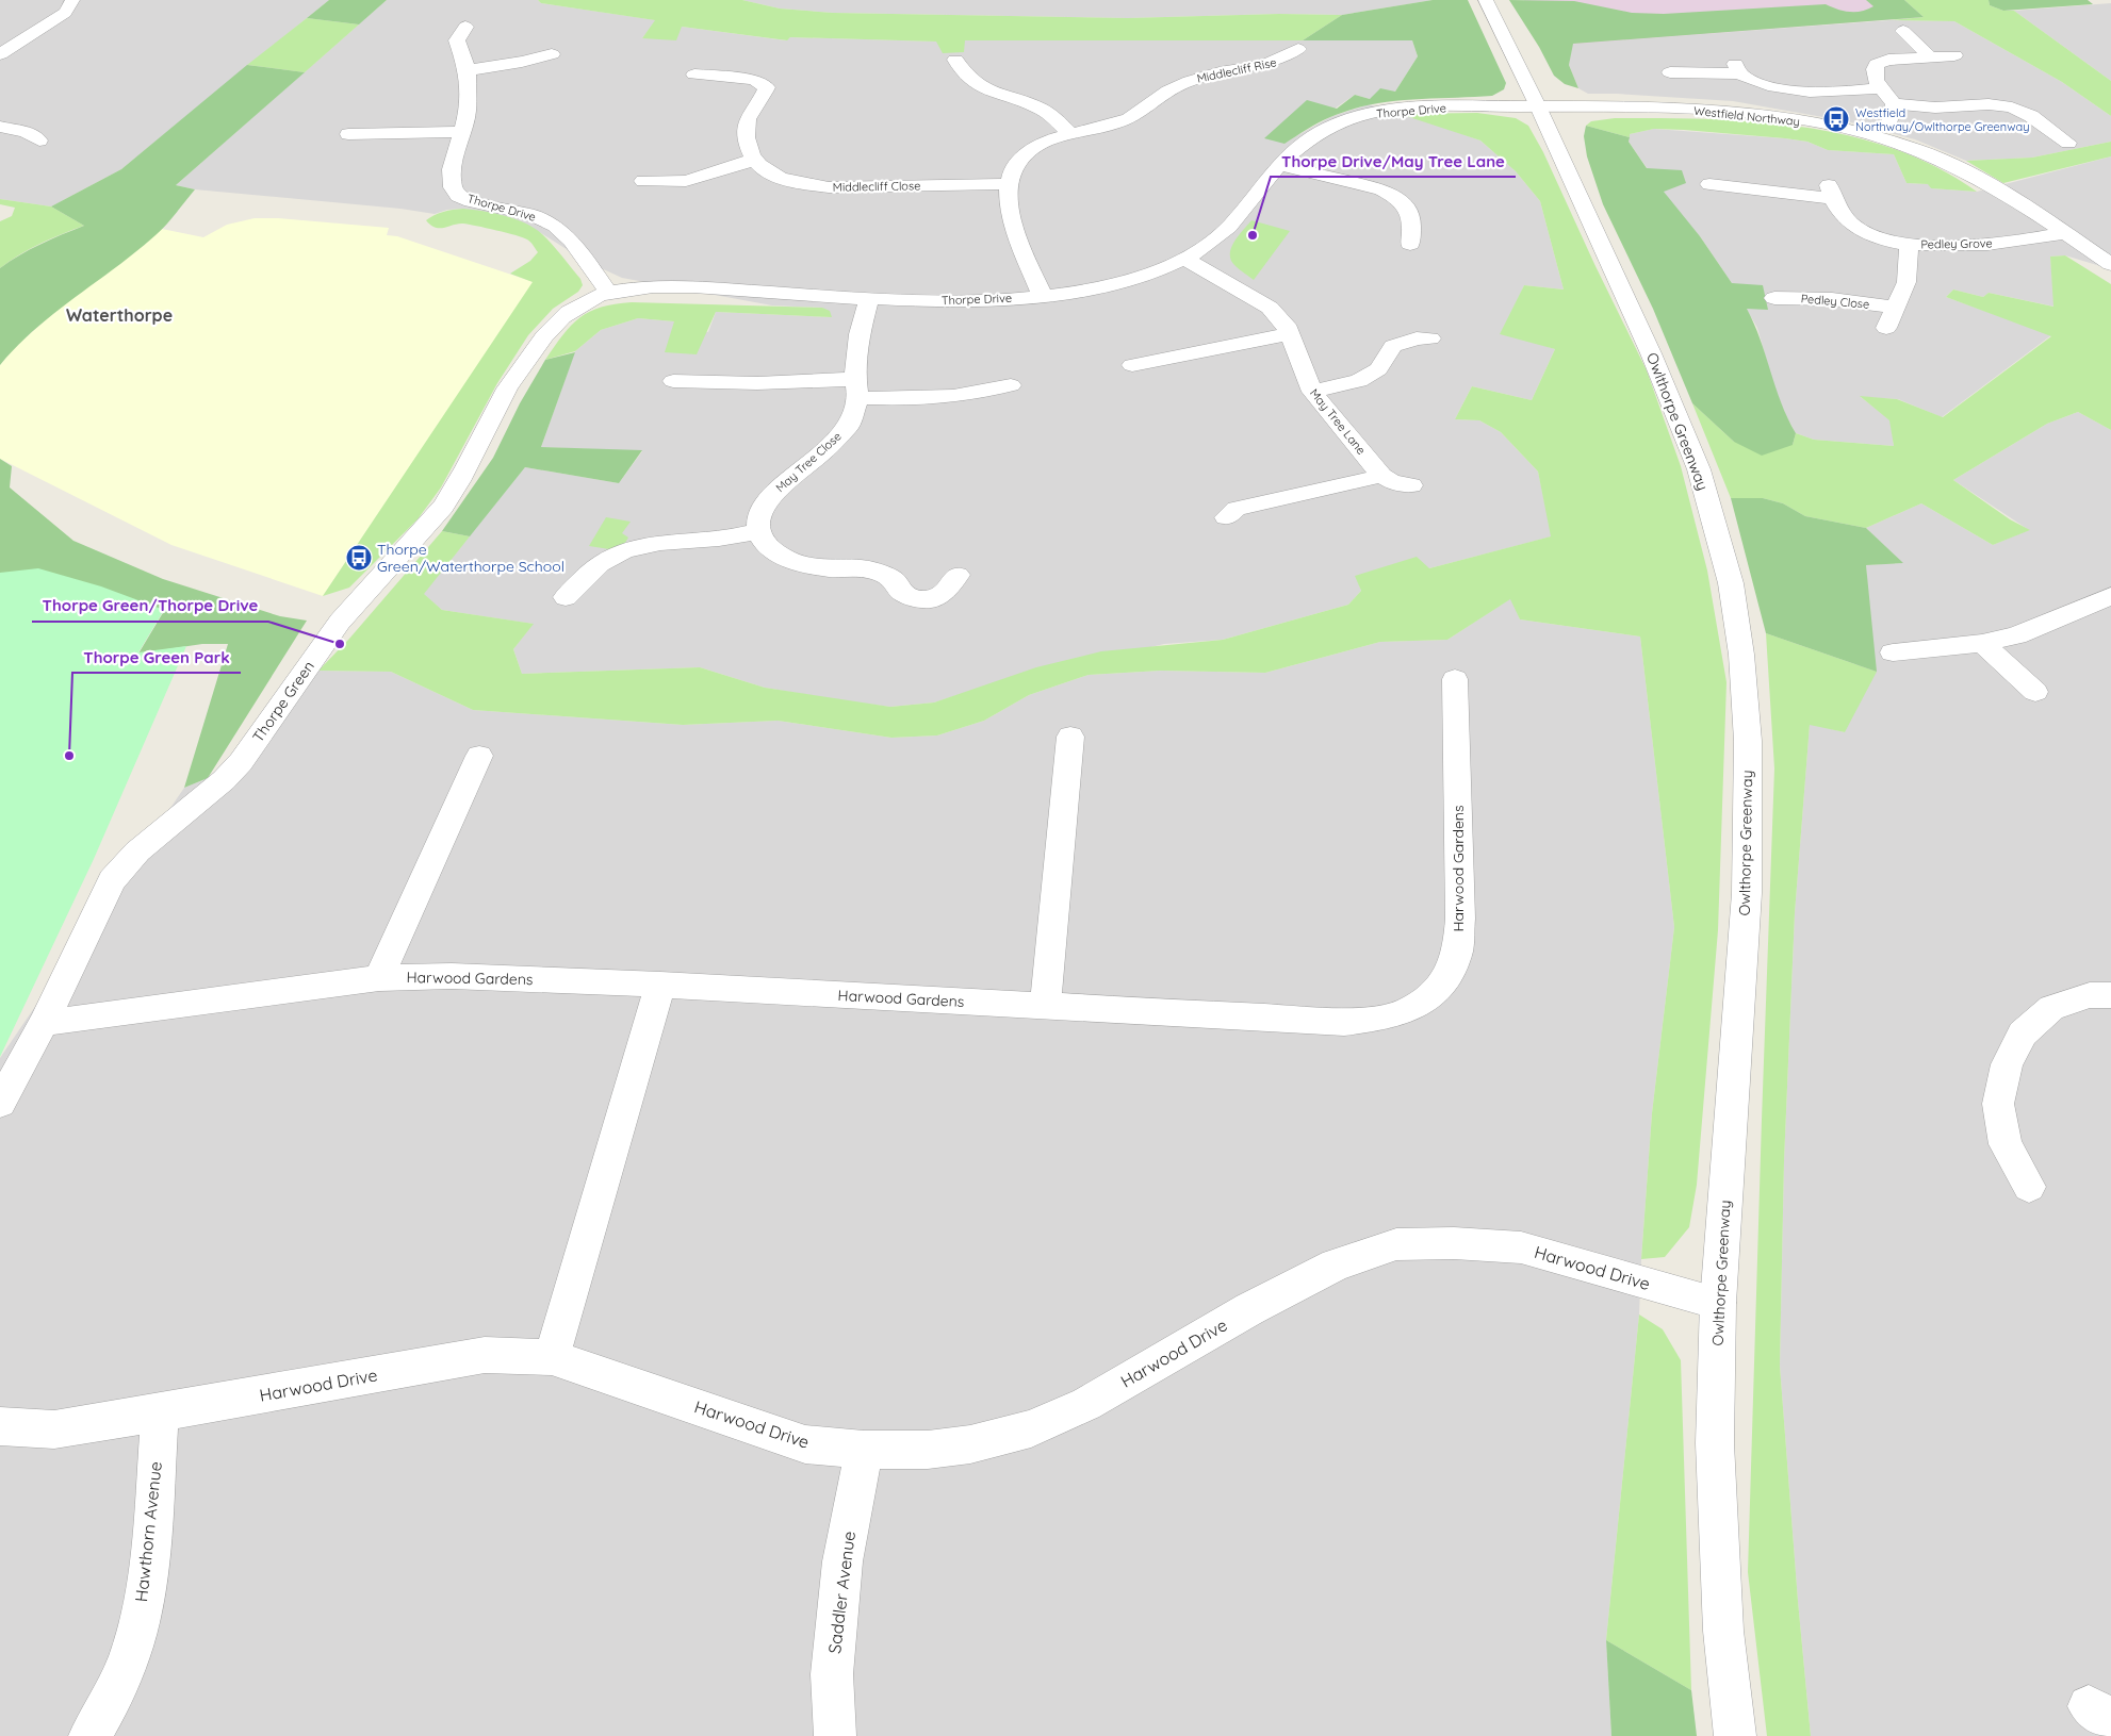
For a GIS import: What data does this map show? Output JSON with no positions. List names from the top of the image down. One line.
{"streets":{"street":["Middlecliff Rise","Thorpe Drive","Westfield Northway","Middlecliff Close","Pedley Grove","Pedley Close","May Tree Lane","Owlthorpe Greenway","May Tree Close","Thorpe Green","Harwood Gardens","Harwood Drive","Hawthorn Avenue","Saddler Avenue"]},"crossings":[["Middlecliff Rise","Middlecliff Close"],["Thorpe Drive","Westfield Northway"],["Thorpe Drive","May Tree Lane"],["Thorpe Drive","Owlthorpe Greenway"],["Thorpe Drive","May Tree Close"],["Thorpe Drive","Thorpe Green"],["Westfield Northway","Pedley Grove"],["Westfield Northway","Owlthorpe Greenway"],["Owlthorpe Greenway","Harwood Drive"],["Thorpe Green","Harwood Gardens"],["Harwood Drive","Hawthorn Avenue"],["Harwood Drive","Saddler Avenue"]],"districts":["Waterthorpe"],"places":{"bus stop":["Westfield Northway/Owlthorpe Greenway","Thorpe Green/Waterthorpe School"],"other":["Thorpe Drive/May Tree Lane","Thorpe Green/Thorpe Drive","Thorpe Green Park"]}}
